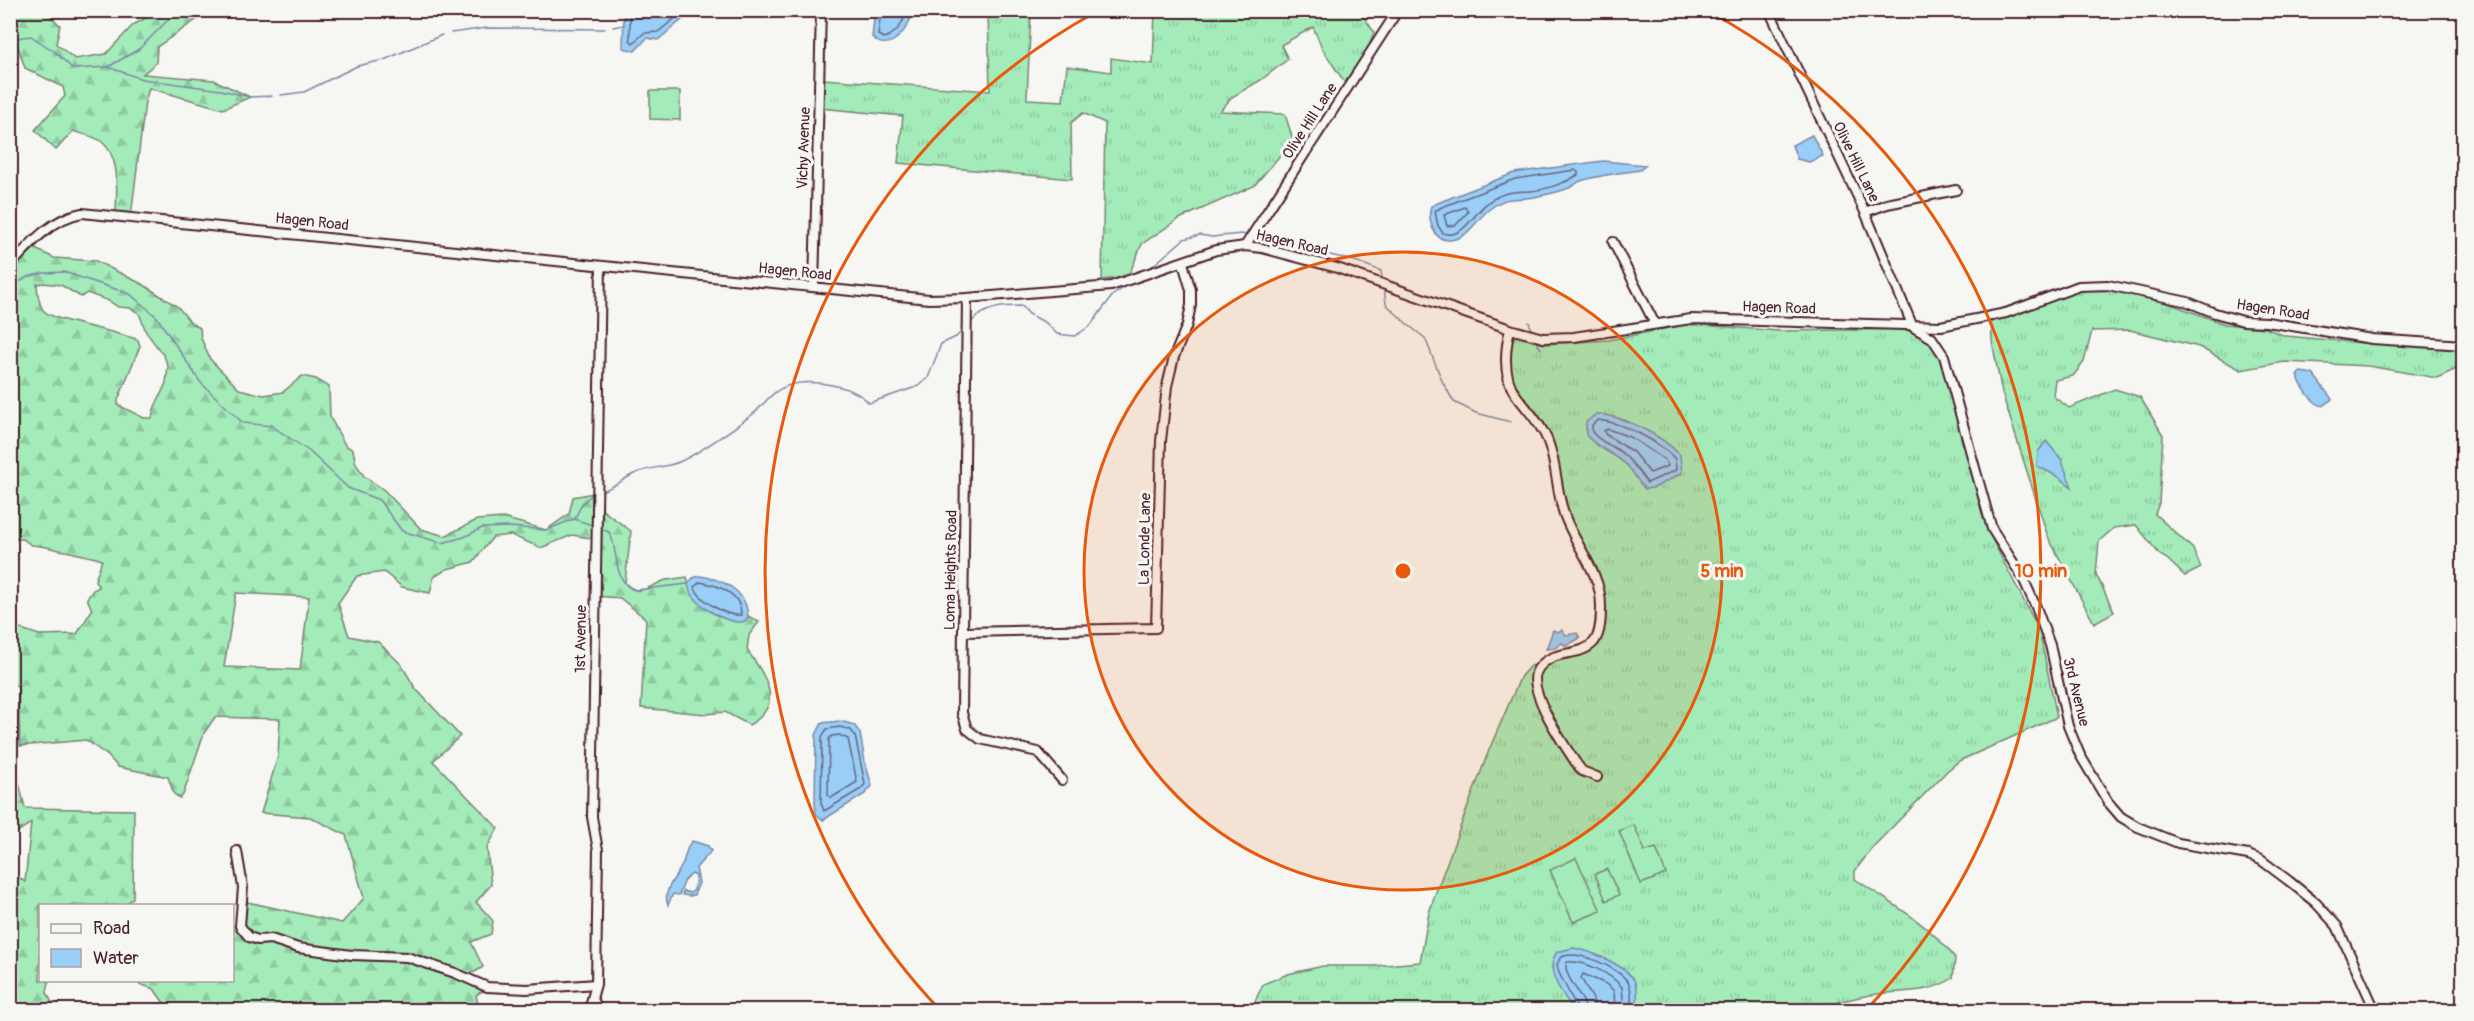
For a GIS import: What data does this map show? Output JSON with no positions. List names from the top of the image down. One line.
{"streets":{"street":["Olive Hill Lane","Vichy Avenue","Hagen Road","La Londe Lane","Loma Heights Road","1st Avenue","3rd Avenue"]},"crossings":[["Olive Hill Lane","Hagen Road"],["Olive Hill Lane","3rd Avenue"],["Vichy Avenue","Hagen Road"],["Hagen Road","La Londe Lane"],["Hagen Road","Loma Heights Road"],["Hagen Road","1st Avenue"],["Hagen Road","3rd Avenue"],["La Londe Lane","Loma Heights Road"]],"legend":["Road","Water"],"rings":["5 min","10 min"]}
